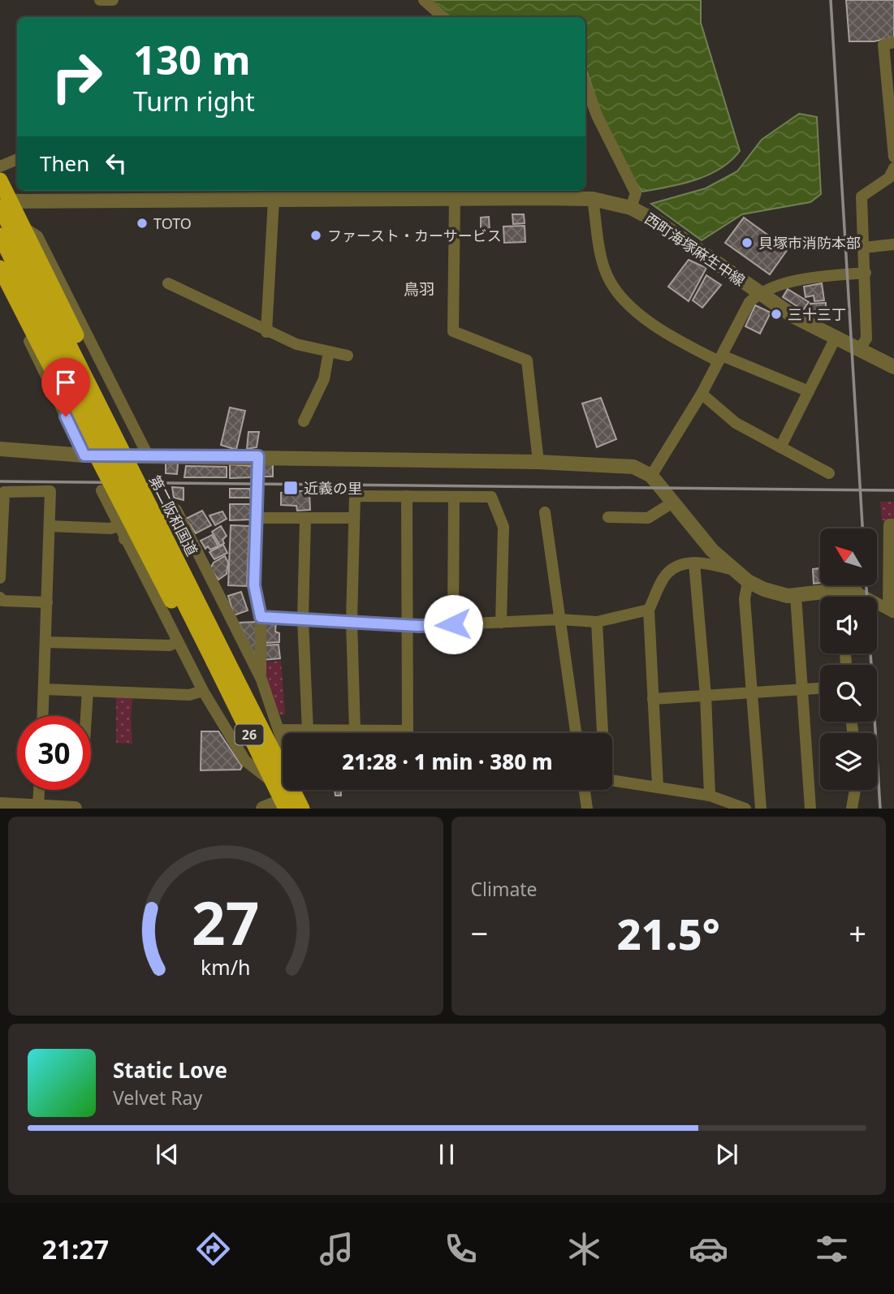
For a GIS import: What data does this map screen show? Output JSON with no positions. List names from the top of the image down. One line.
{"streets":{"highway":["第二阪和国道","26"],"street":["西町海塚麻生中線"]},"crossings":[["西町海塚麻生中線","第二阪和国道"]],"districts":["鳥羽"],"places":{"other":["TOTO","ファースト・カーサービス","貝塚市消防本部","三十三丁"],"transit":["近義の里"]},"north":"top left","page":{"turn":["130 m","Turn right"],"then":"Then","limit":"30","trip":"21:28 · 1 min · 380 m","tile":"Climate","heat":["−","21.5°","+"],"song":["Static Love","Velvet Ray"],"tabs":"21:27","gauge":["27","km/h"]}}
